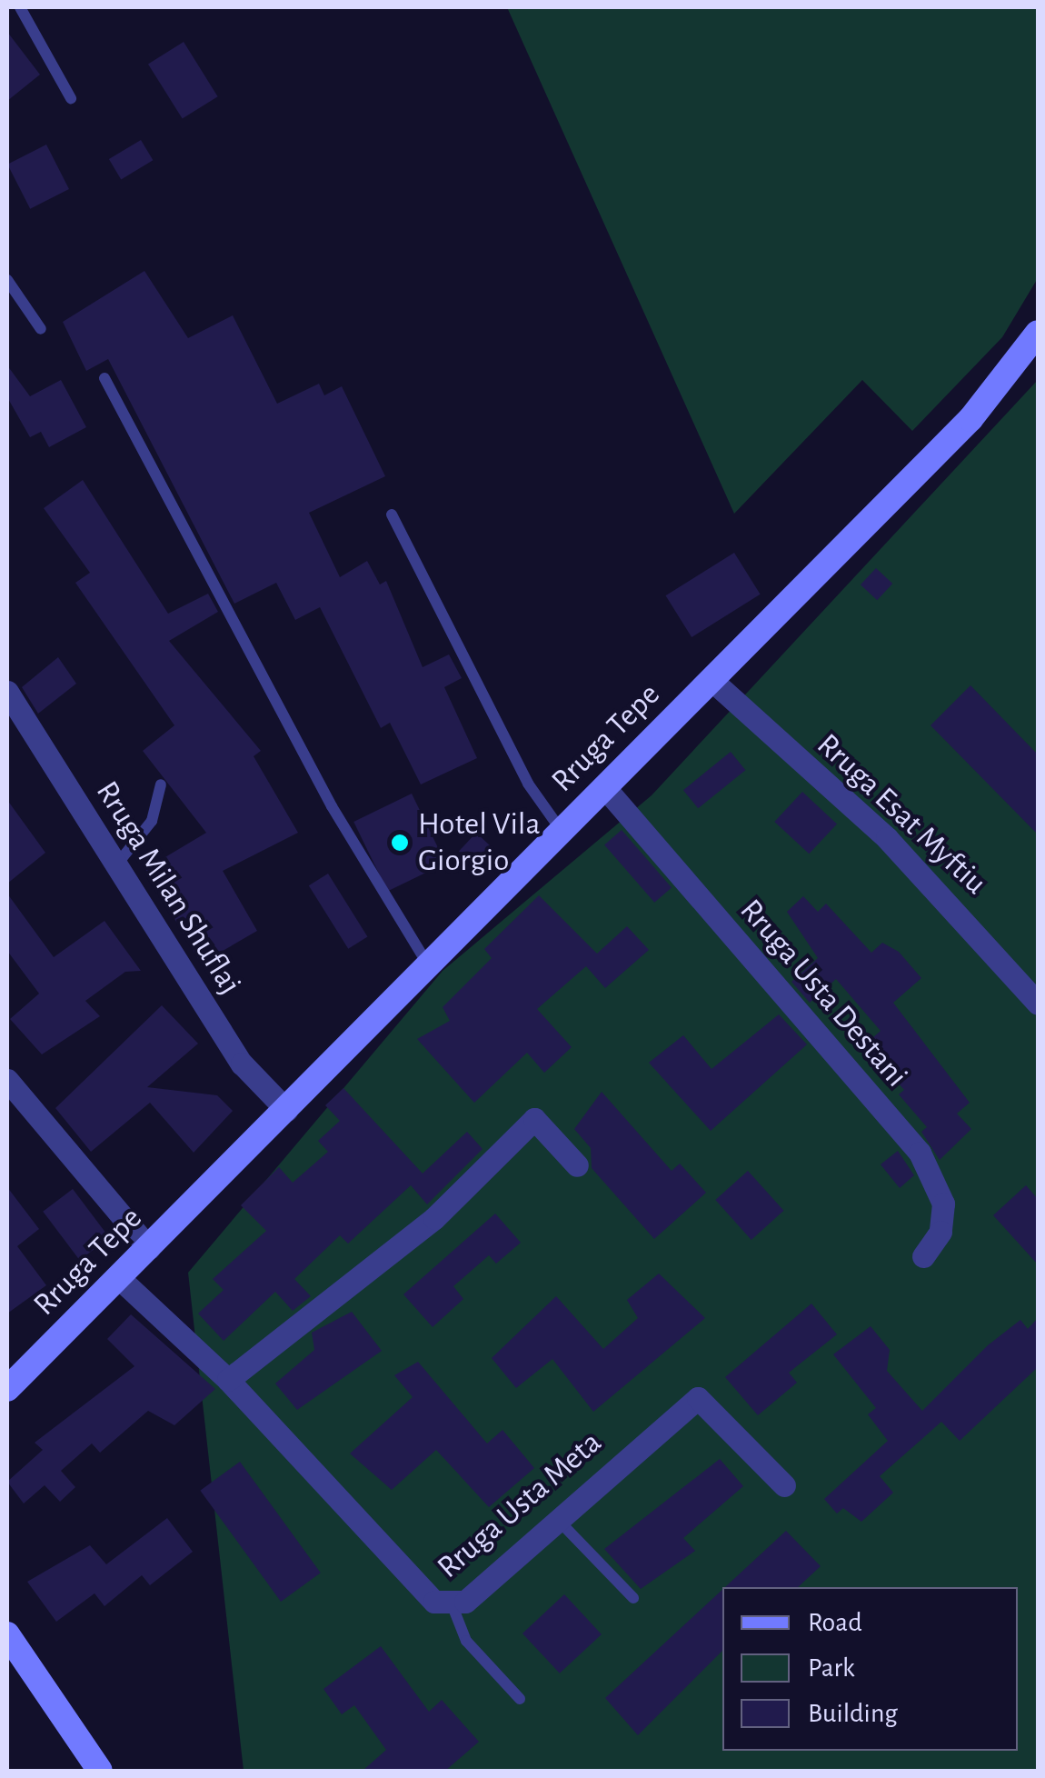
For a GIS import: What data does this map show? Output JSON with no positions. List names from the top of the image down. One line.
{"streets":{"main road":["Rruga Tepe"],"street":["Rruga Esat Myftiu","Rruga Milan Shuflaj","Rruga Usta Destani","Rruga Usta Meta"]},"crossings":[["Rruga Tepe","Rruga Esat Myftiu"],["Rruga Tepe","Rruga Milan Shuflaj"],["Rruga Tepe","Rruga Usta Destani"],["Rruga Tepe","Rruga Usta Meta"]],"places":["Hotel Vila Giorgio"],"legend":["Road","Park","Building"]}
